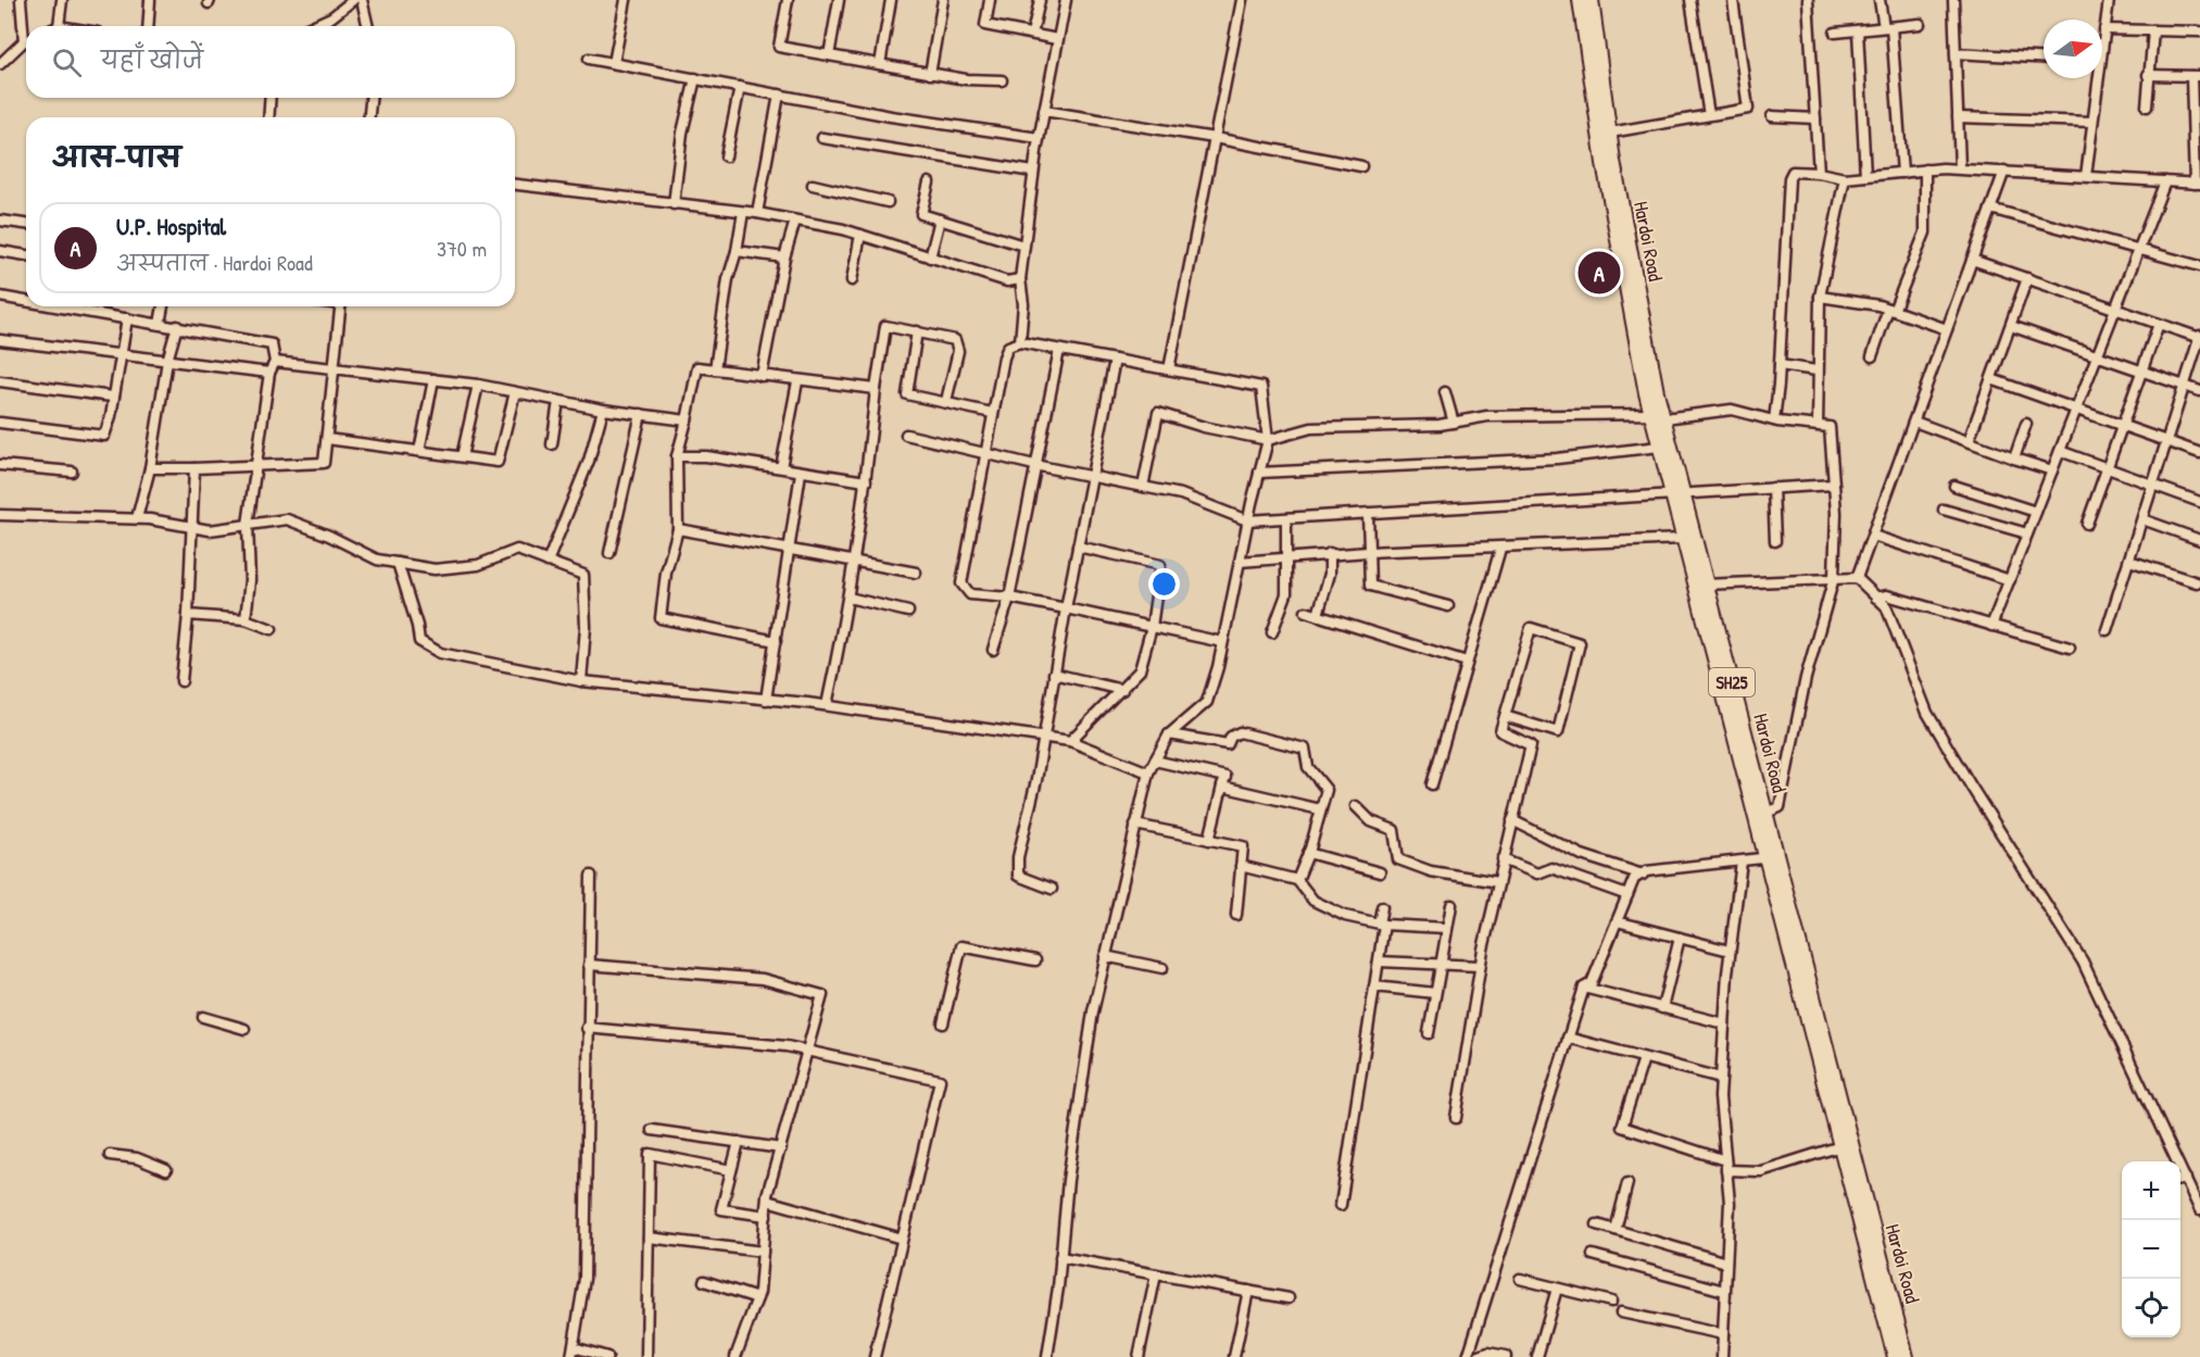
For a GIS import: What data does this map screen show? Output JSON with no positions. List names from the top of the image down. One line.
{"streets":{"main road":["Hardoi Road","SH25"]},"north":"right","page":{"search":"यहाँ खोजें","heading":"आस-पास","list":[{"mark":"A","name":"U.P. Hospital","note":"अस्पताल · Hardoi Road","value":"370 m"}],"pins":"A","map_buttons":["+","−"]}}
